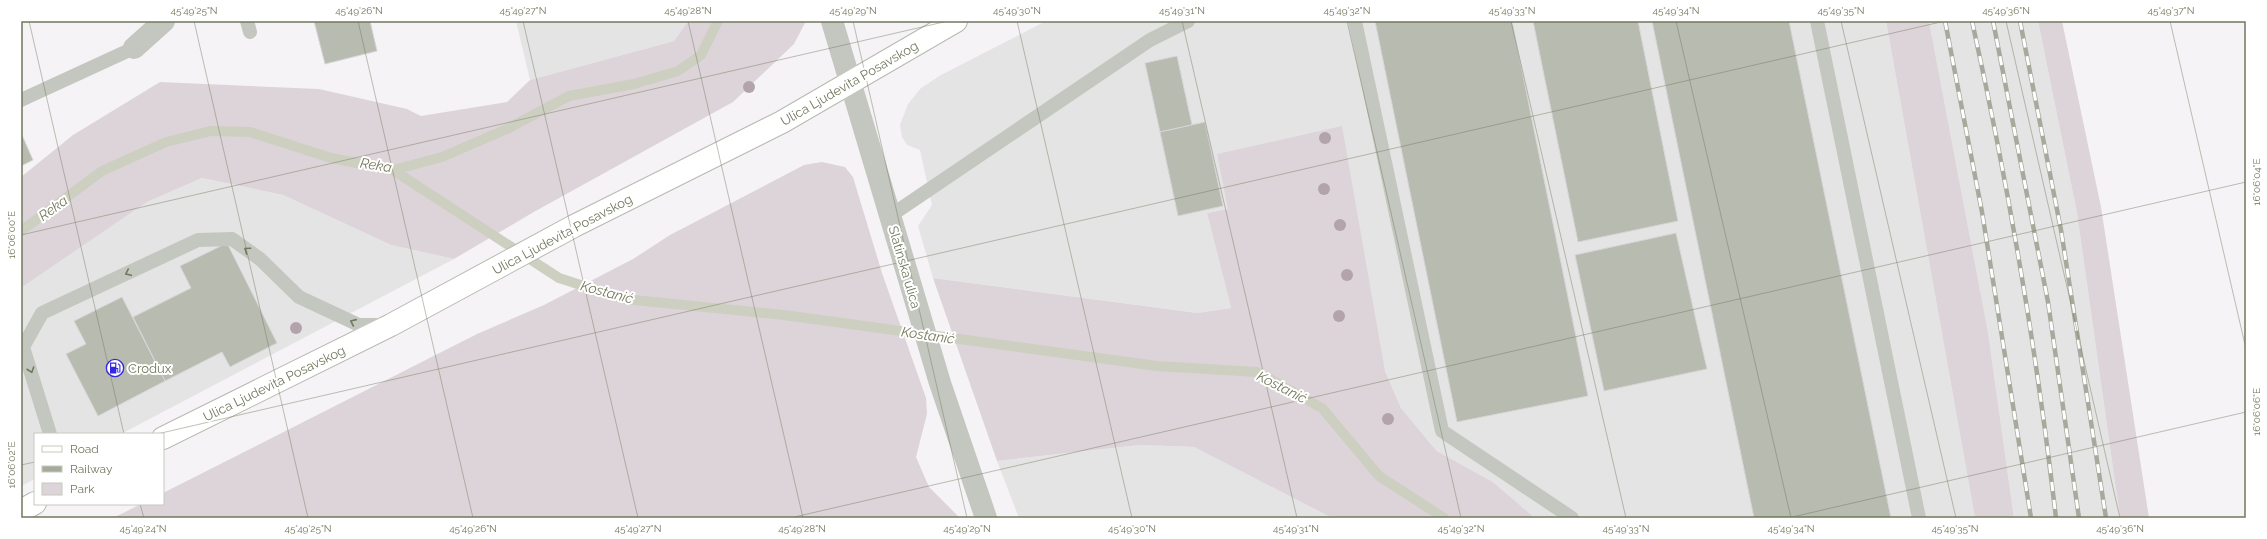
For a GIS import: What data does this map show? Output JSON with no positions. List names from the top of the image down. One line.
{"streets":{"main road":["Ulica Ljudevita Posavskog"],"street":["Slatinska ulica"]},"crossings":[["Ulica Ljudevita Posavskog","Slatinska ulica"]],"water":["Reka","Kostanić"],"places":{"fuel station":["Crodux"]},"legend":["Road","Railway","Park"],"coordinates":["45°49'25\"N","45°49'26\"N","45°49'27\"N","45°49'28\"N","45°49'29\"N","45°49'30\"N","45°49'31\"N","45°49'32\"N","45°49'33\"N","45°49'34\"N","45°49'35\"N","45°49'36\"N","45°49'37\"N","16°06'04\"E","16°06'00\"E","16°06'06\"E","16°06'02\"E","45°49'24\"N"]}
